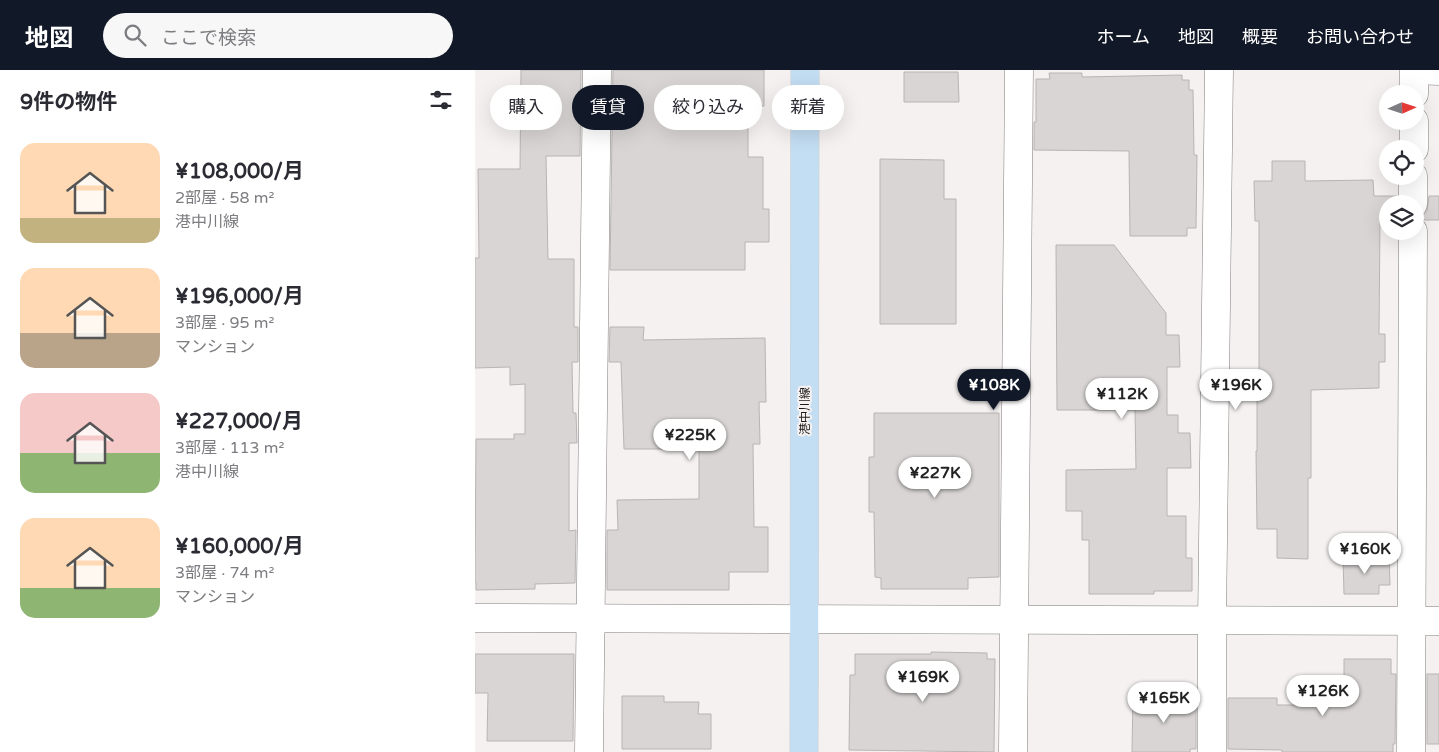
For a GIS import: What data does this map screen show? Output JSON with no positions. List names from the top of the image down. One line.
{"streets":{"main road":["港中川線"]},"north":"right","page":{"header":"地図","search":"ここで検索","nav":["ホーム","地図","概要","お問い合わせ"],"heading":"9件の物件","chip":["購入","賃貸","絞り込み","新着"],"list":[{"name":"¥108,000/月","note":"2部屋 · 58 m² · 港中川線"},{"name":"¥196,000/月","note":"3部屋 · 95 m² · マンション"},{"name":"¥227,000/月","note":"3部屋 · 113 m² · 港中川線"},{"name":"¥160,000/月","note":"3部屋 · 74 m² · マンション"}],"price":["¥108K","¥196K","¥112K","¥225K","¥227K","¥160K","¥169K","¥126K","¥165K"]}}
